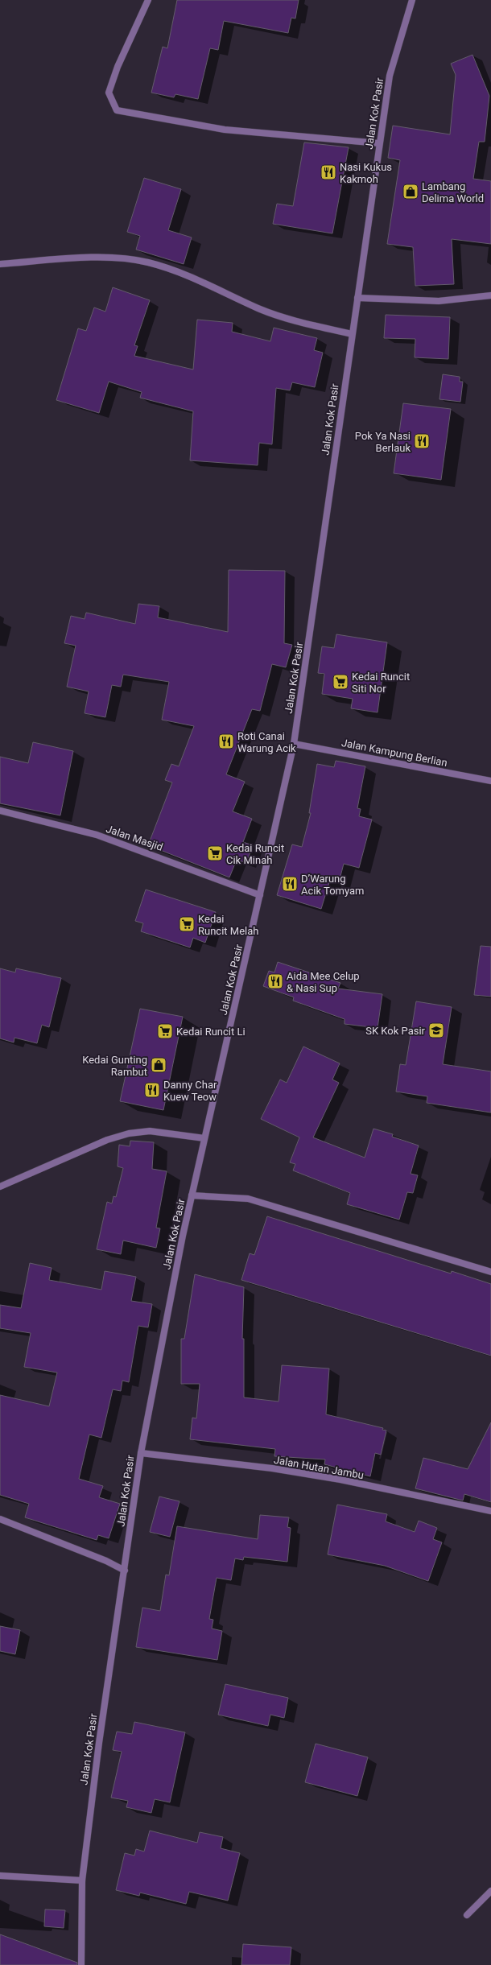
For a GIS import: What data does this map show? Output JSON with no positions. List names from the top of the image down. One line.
{"streets":{"street":["Jalan Kok Pasir","Jalan Kampung Berlian","Jalan Masjid","Jalan Hutan Jambu"]},"crossings":[["Jalan Kok Pasir","Jalan Kampung Berlian"],["Jalan Kok Pasir","Jalan Masjid"],["Jalan Kok Pasir","Jalan Hutan Jambu"]],"places":{"restaurant":["Nasi Kukus Kakmoh","Pok Ya Nasi Berlauk","Roti Canai Warung Acik","D’Warung Acik Tomyam","Aida Mee Celup & Nasi Sup","Danny Char Kuew Teow"],"shop":["Lambang Delima World","Kedai Gunting Rambut"],"supermarket":["Kedai Runcit Siti Nor","Kedai Runcit Cik Minah","Kedai Runcit Melah","Kedai Runcit Li"],"school or university":["SK Kok Pasir"]}}
